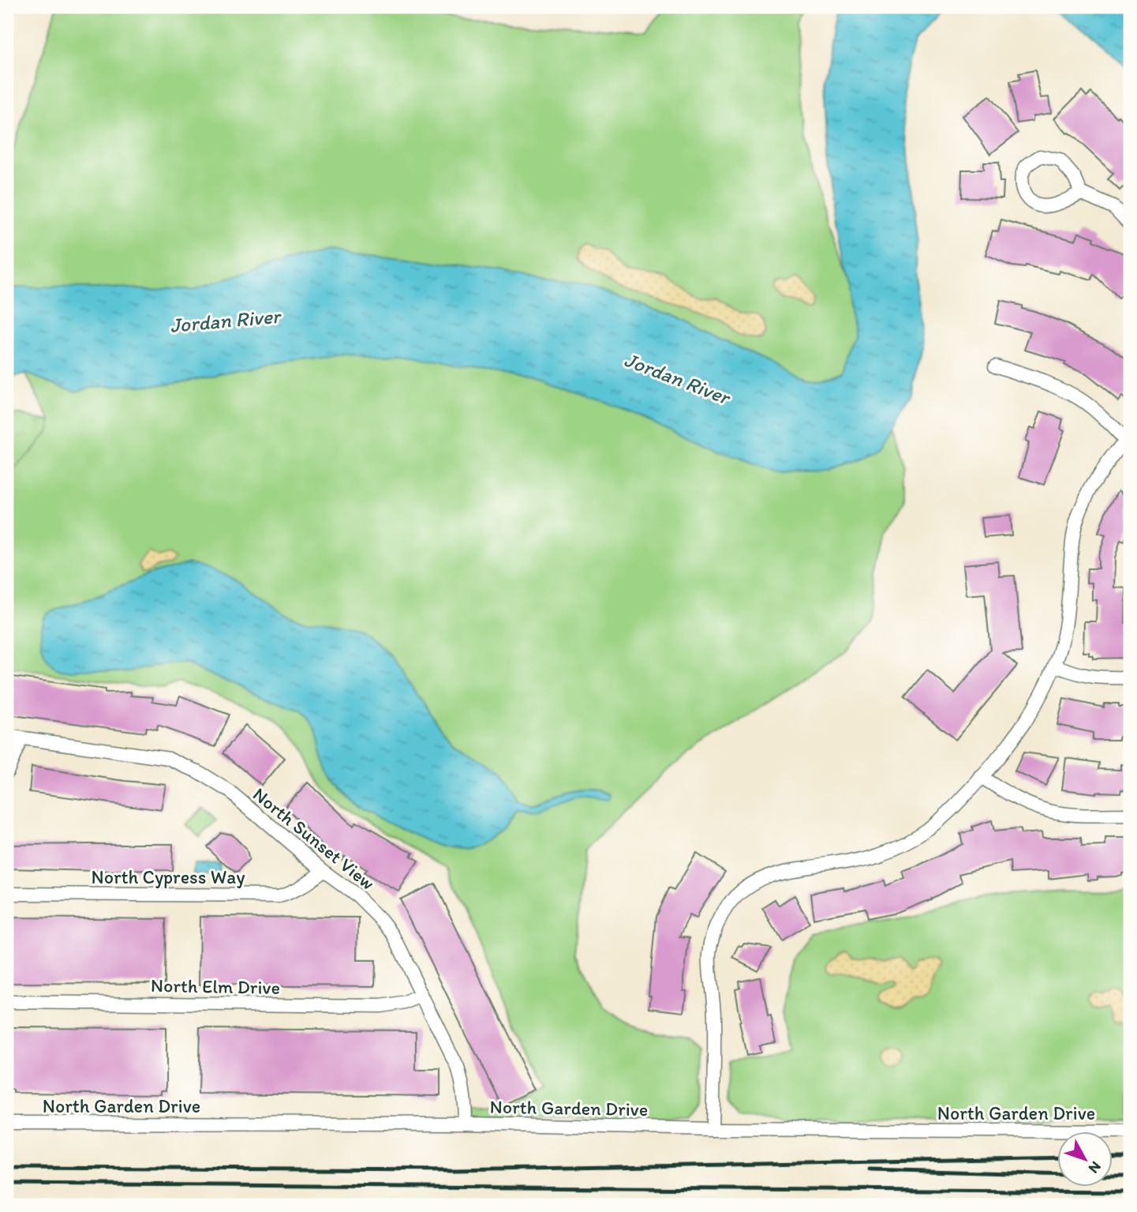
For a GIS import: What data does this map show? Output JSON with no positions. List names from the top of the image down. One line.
{"streets":{"street":["North Sunset View","North Cypress Way","North Elm Drive","North Garden Drive"]},"crossings":[["North Sunset View","North Cypress Way"],["North Sunset View","North Elm Drive"],["North Sunset View","North Garden Drive"]],"water":["Jordan River"],"north":"bottom right"}
